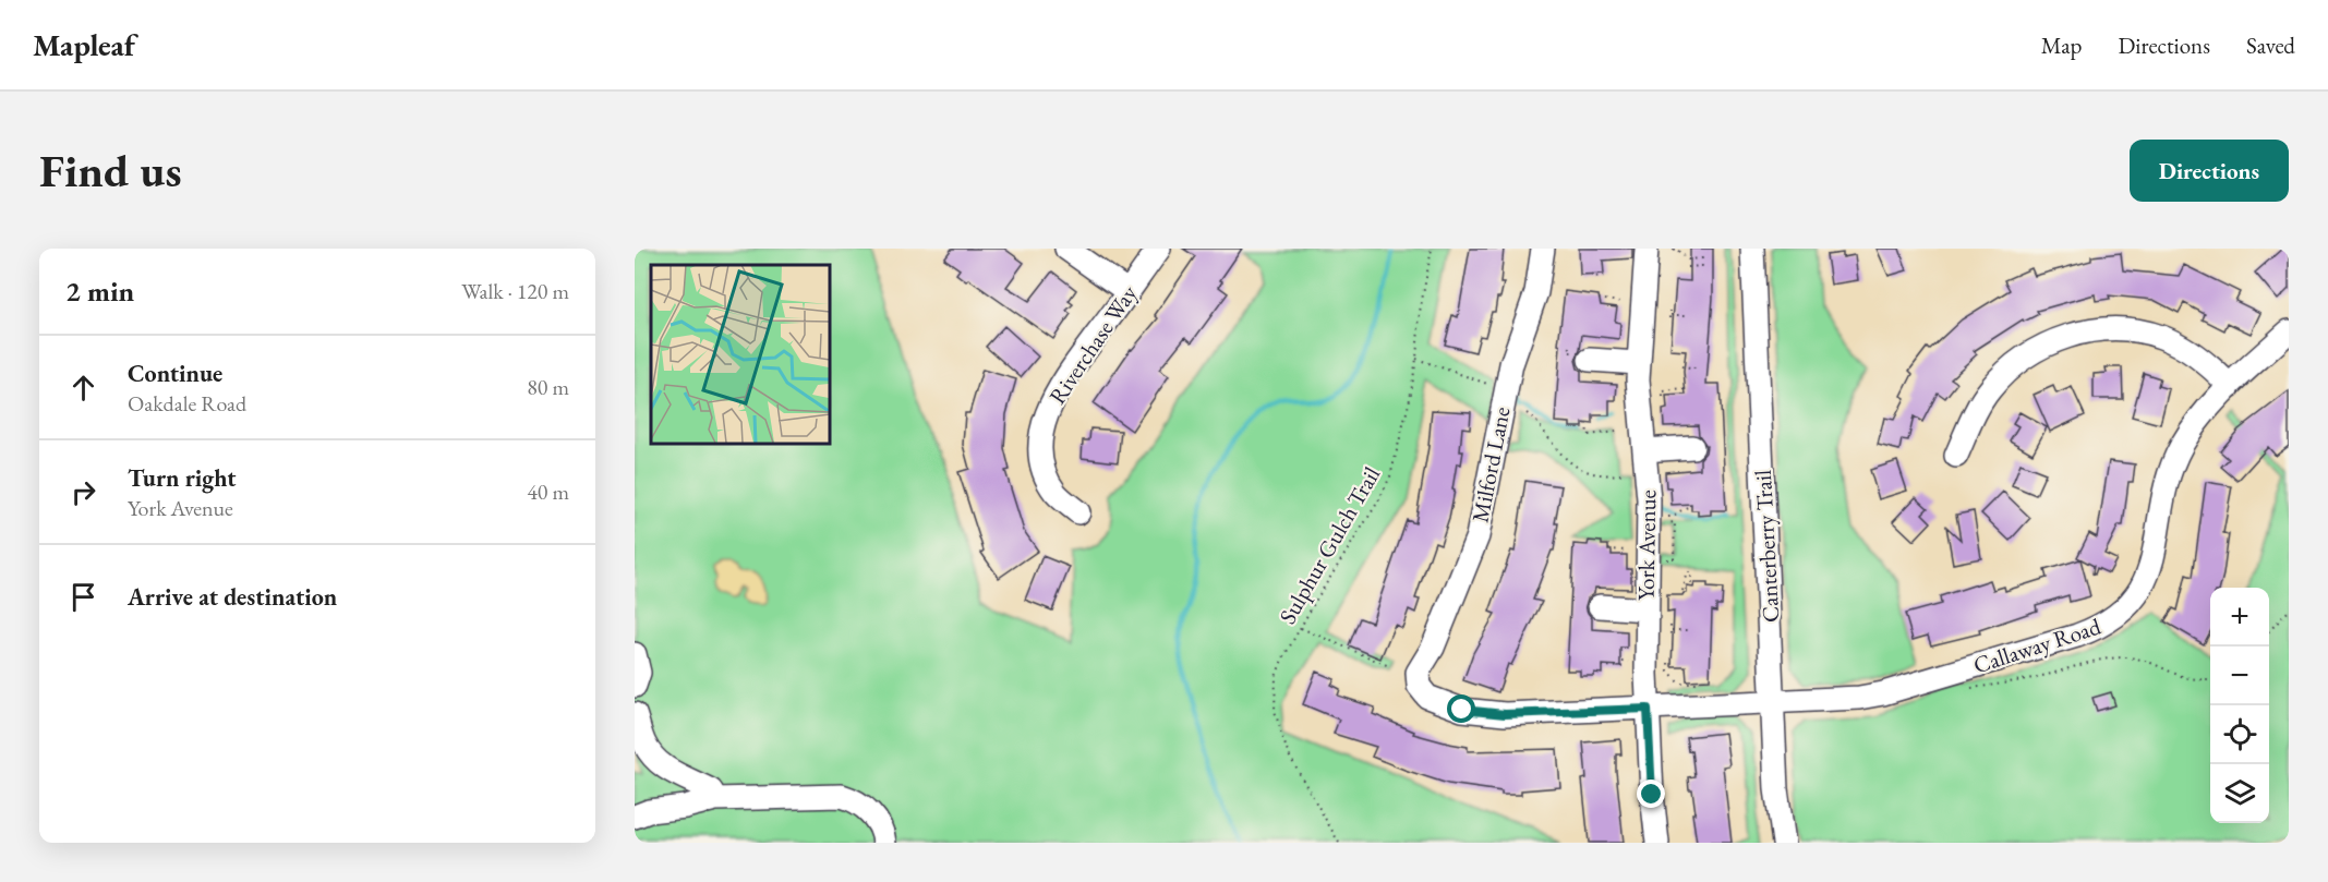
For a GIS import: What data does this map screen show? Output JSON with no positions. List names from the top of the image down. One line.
{"streets":{"street":["Riverchase Way","Milford Lane","York Avenue","Canterberry Trail","Callaway Road"],"path":["Sulphur Gulch Trail"]},"crossings":[["Milford Lane","Callaway Road"],["York Avenue","Callaway Road"],["Canterberry Trail","Callaway Road"]],"page":{"header":"Mapleaf","nav":["Map","Directions","Saved"],"buttons":"Directions","title":"Find us","heading":["2 min","Walk · 120 m"],"list":[["Continue","Oakdale Road","80 m"],["Turn right","York Avenue","40 m"],"Arrive at destination"],"map_buttons":["+","−"]}}
